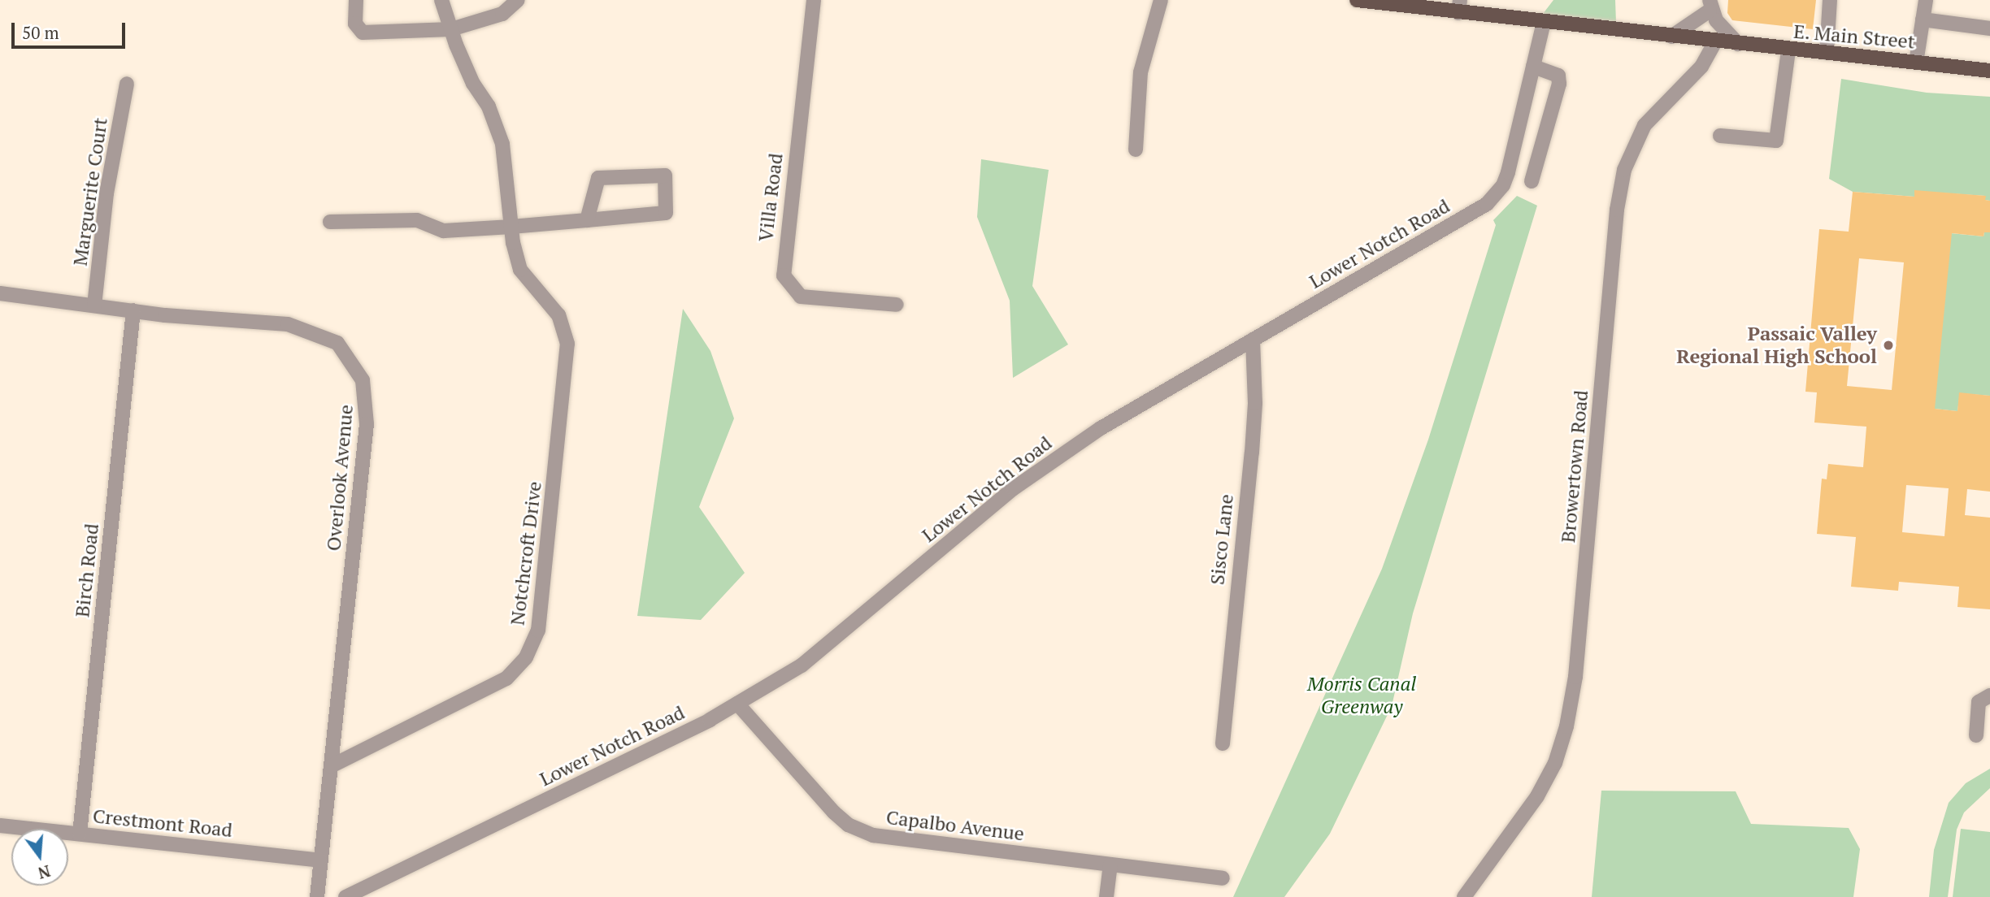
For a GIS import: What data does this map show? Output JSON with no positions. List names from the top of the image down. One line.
{"streets":{"main road":["E. Main Street"],"street":["Marguerite Court","Villa Road","Lower Notch Road","Browertown Road","Overlook Avenue","Sisco Lane","Notchcroft Drive","Birch Road","Crestmont Road","Capalbo Avenue"]},"crossings":[["E. Main Street","Lower Notch Road"],["E. Main Street","Browertown Road"],["Marguerite Court","Overlook Avenue"],["Lower Notch Road","Sisco Lane"],["Lower Notch Road","Capalbo Avenue"],["Overlook Avenue","Notchcroft Drive"],["Overlook Avenue","Birch Road"],["Overlook Avenue","Crestmont Road"],["Birch Road","Crestmont Road"]],"parks":["Morris Canal Greenway"],"places":["Passaic Valley Regional High School"],"scale_bar":"50 m","north":"bottom"}
